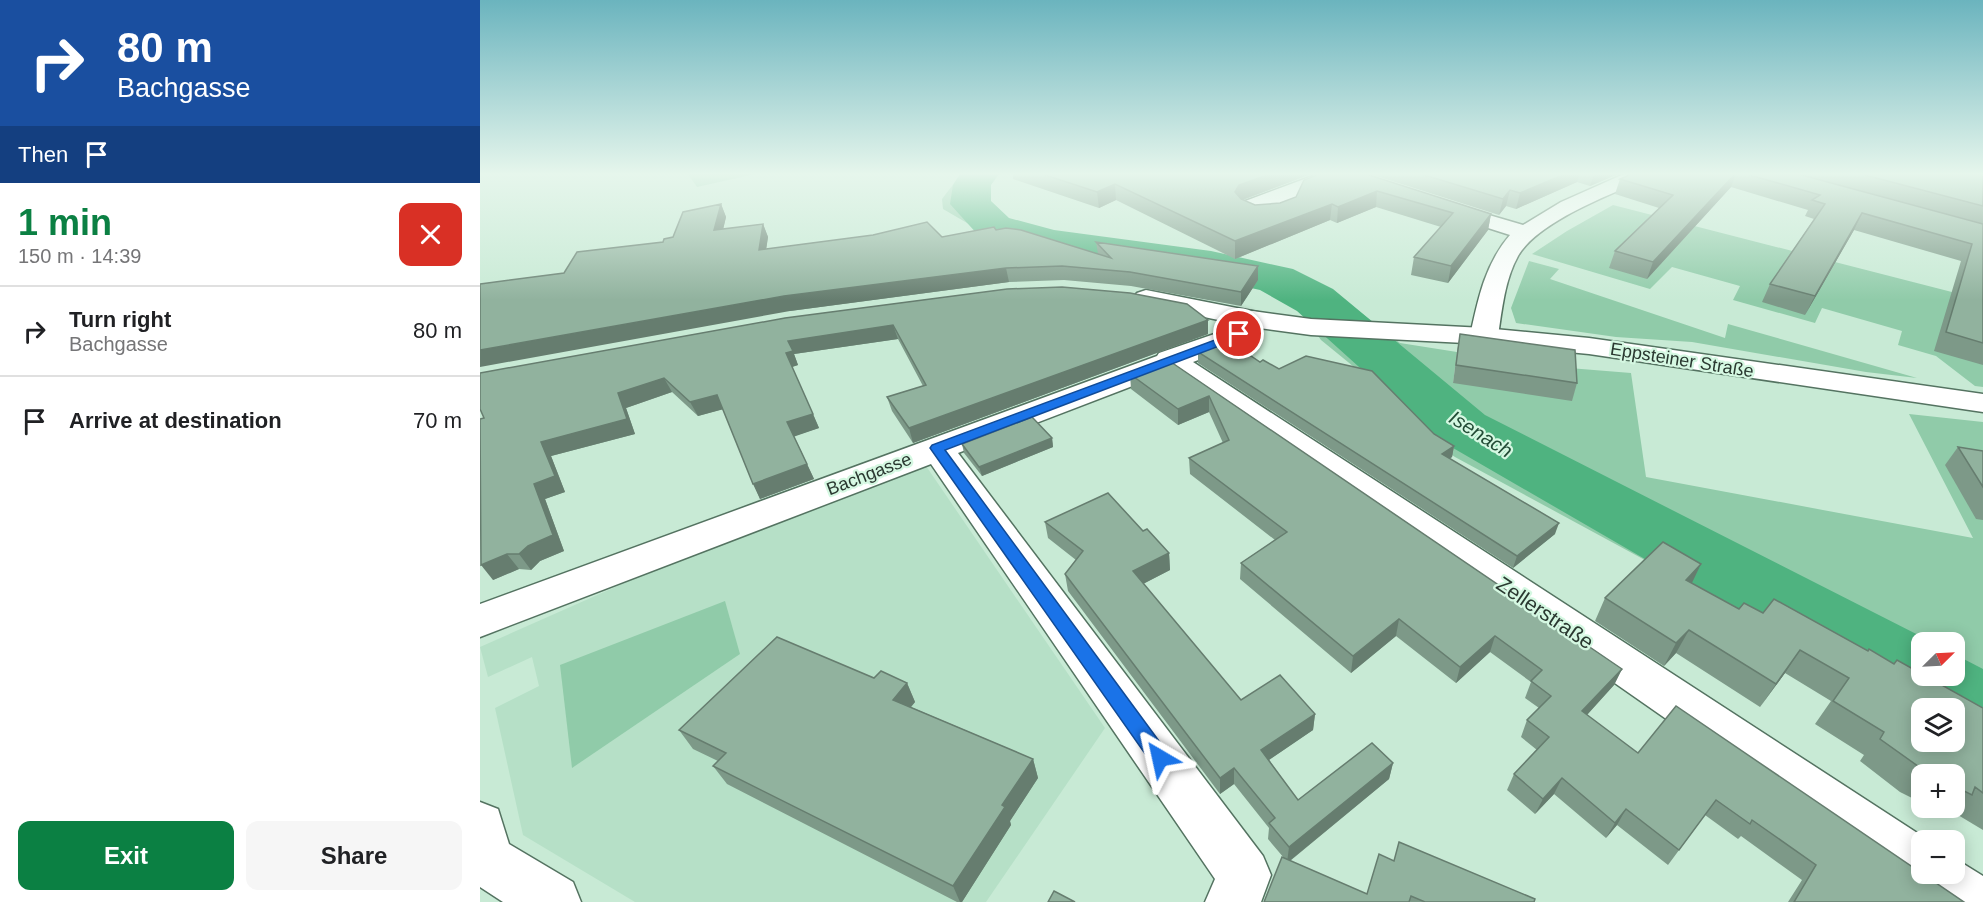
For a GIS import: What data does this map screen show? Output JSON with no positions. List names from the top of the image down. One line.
{"streets":{"street":["Eppsteiner Straße","Bachgasse","Zellerstraße"]},"crossings":[["Eppsteiner Straße","Bachgasse"],["Bachgasse","Zellerstraße"]],"water":["Isenach"],"north":"top right","page":{"turn":["80 m","Bachgasse"],"then":"Then","heading":["1 min","150 m · 14:39"],"list":[{"name":"Turn right","note":"Bachgasse","value":"80 m"},{"name":"Arrive at destination","value":"70 m"}],"map_buttons":["+","−"],"buttons":["Exit","Share"]}}
